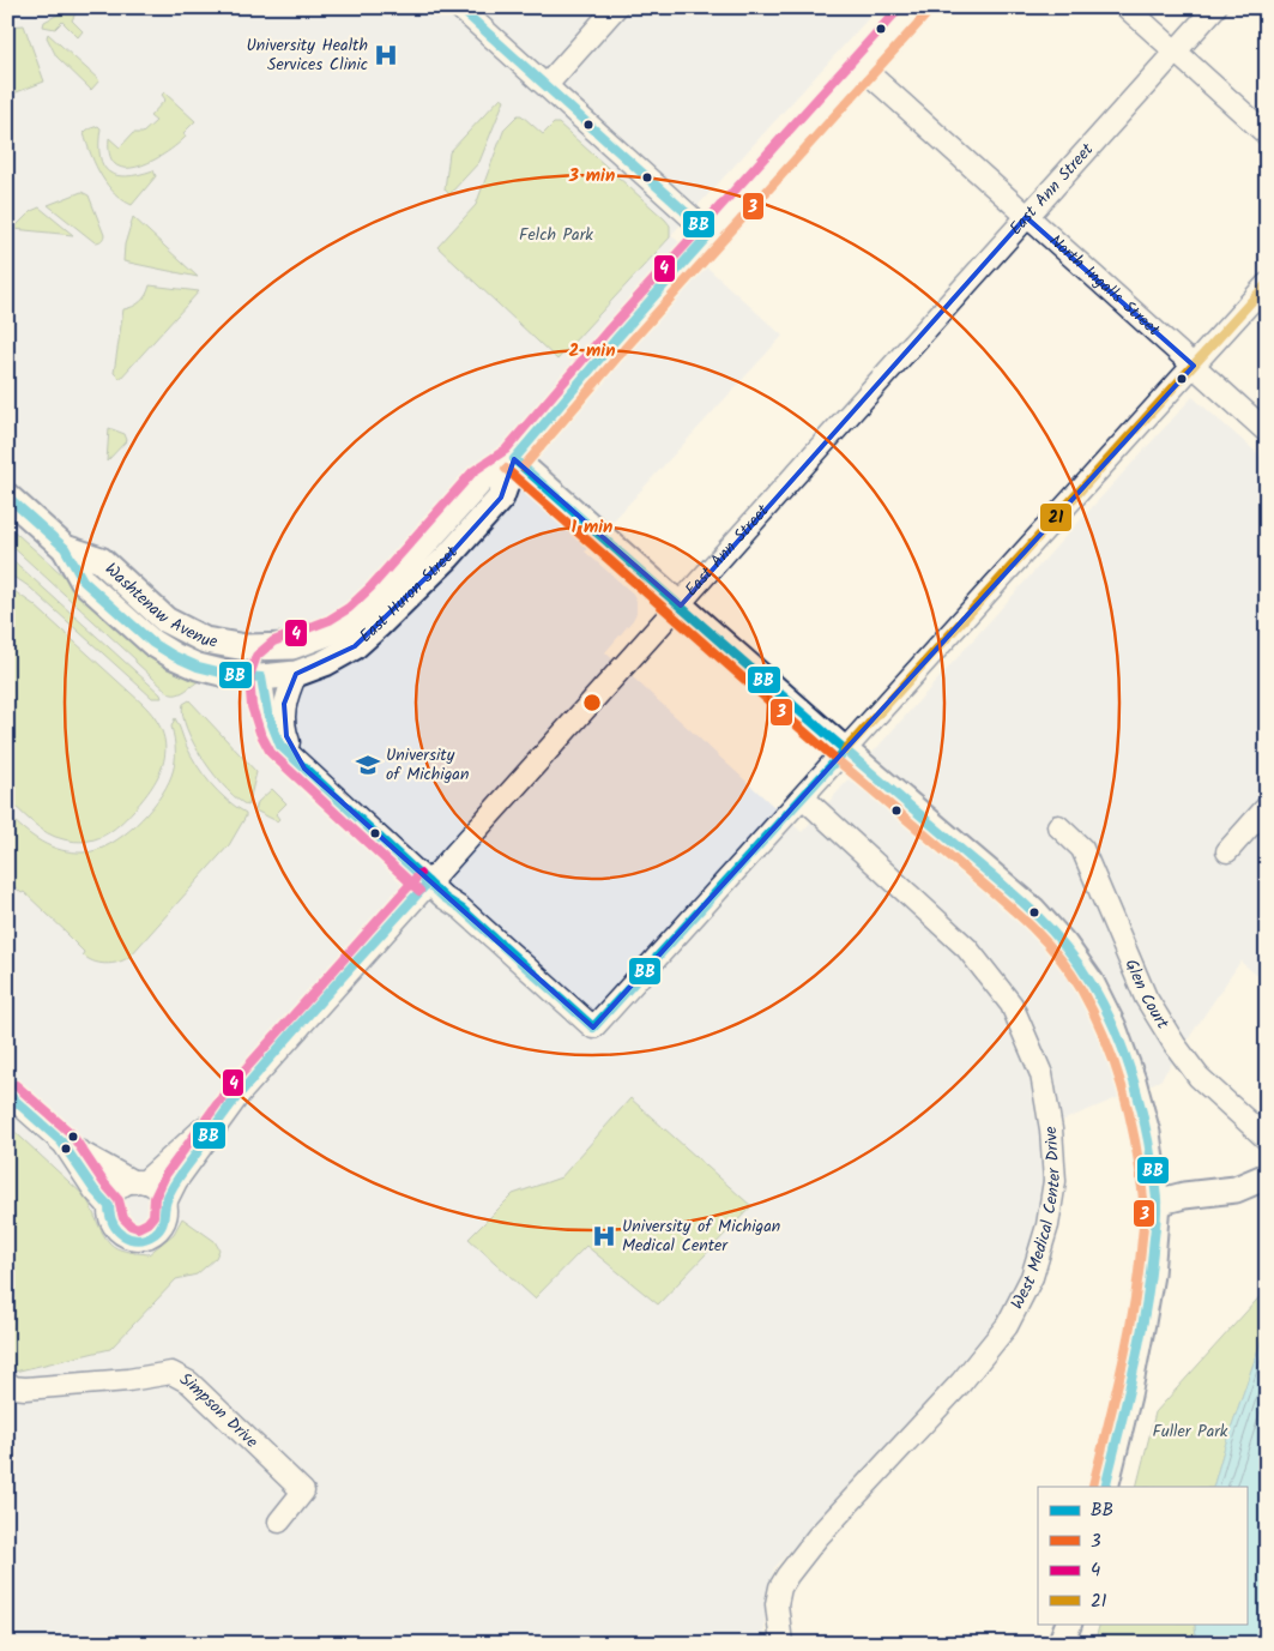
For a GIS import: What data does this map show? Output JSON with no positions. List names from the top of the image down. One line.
{"streets":{"main road":["East Huron Street","Washtenaw Avenue"],"street":["East Ann Street","North Ingalls Street","Glen Court","West Medical Center Drive","Simpson Drive"]},"crossings":[["East Ann Street","North Ingalls Street"],["North Ingalls Street","East Huron Street"],["East Huron Street","Washtenaw Avenue"]],"parks":["Felch Park","Fuller Park"],"places":{"hospital":["University Health Services Clinic","University of Michigan Medical Center"],"school or university":["University of Michigan"]},"lines":["transit line BB","transit line 4","transit line 3","transit line 21"],"legend":["BB","3","4","21"],"rings":["3 min","2 min","1 min"]}
